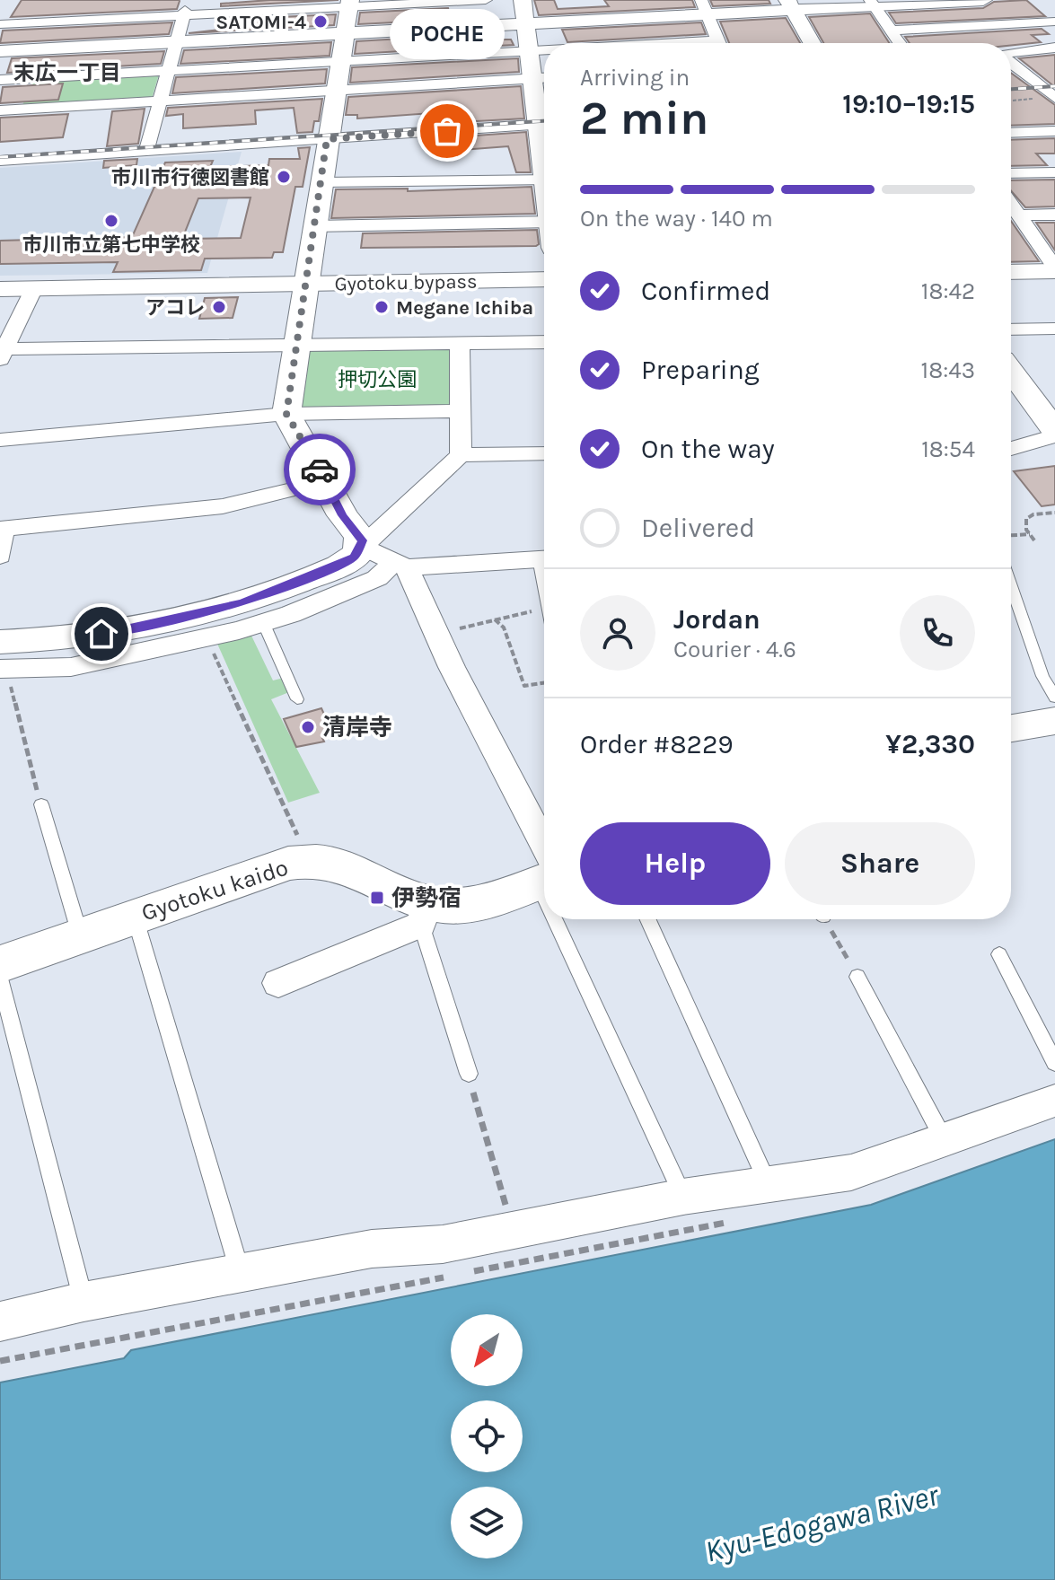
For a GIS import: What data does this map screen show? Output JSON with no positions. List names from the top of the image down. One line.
{"streets":{"street":["Gyotoku bypass","Gyotoku kaido"]},"districts":["末広一丁目"],"water":["Kyu-Edogawa River"],"parks":["押切公園"],"places":{"other":["SATOMI-4","POCHE","市川市行徳図書館","市川市立第七中学校","アコレ","Megane Ichiba","清岸寺"],"transit":["伊勢宿"]},"north":"bottom left","page":{"bubble":"POCHE","heading":["2 min","Arriving in","19:10–19:15"],"panel":["Jordan","Courier · 4.6","Order #8229","¥2,330"],"bar":"On the way · 140 m","list":[["Confirmed","18:42"],["Preparing","18:43"],["On the way","18:54"],"Delivered"],"buttons":["Help","Share"]}}
